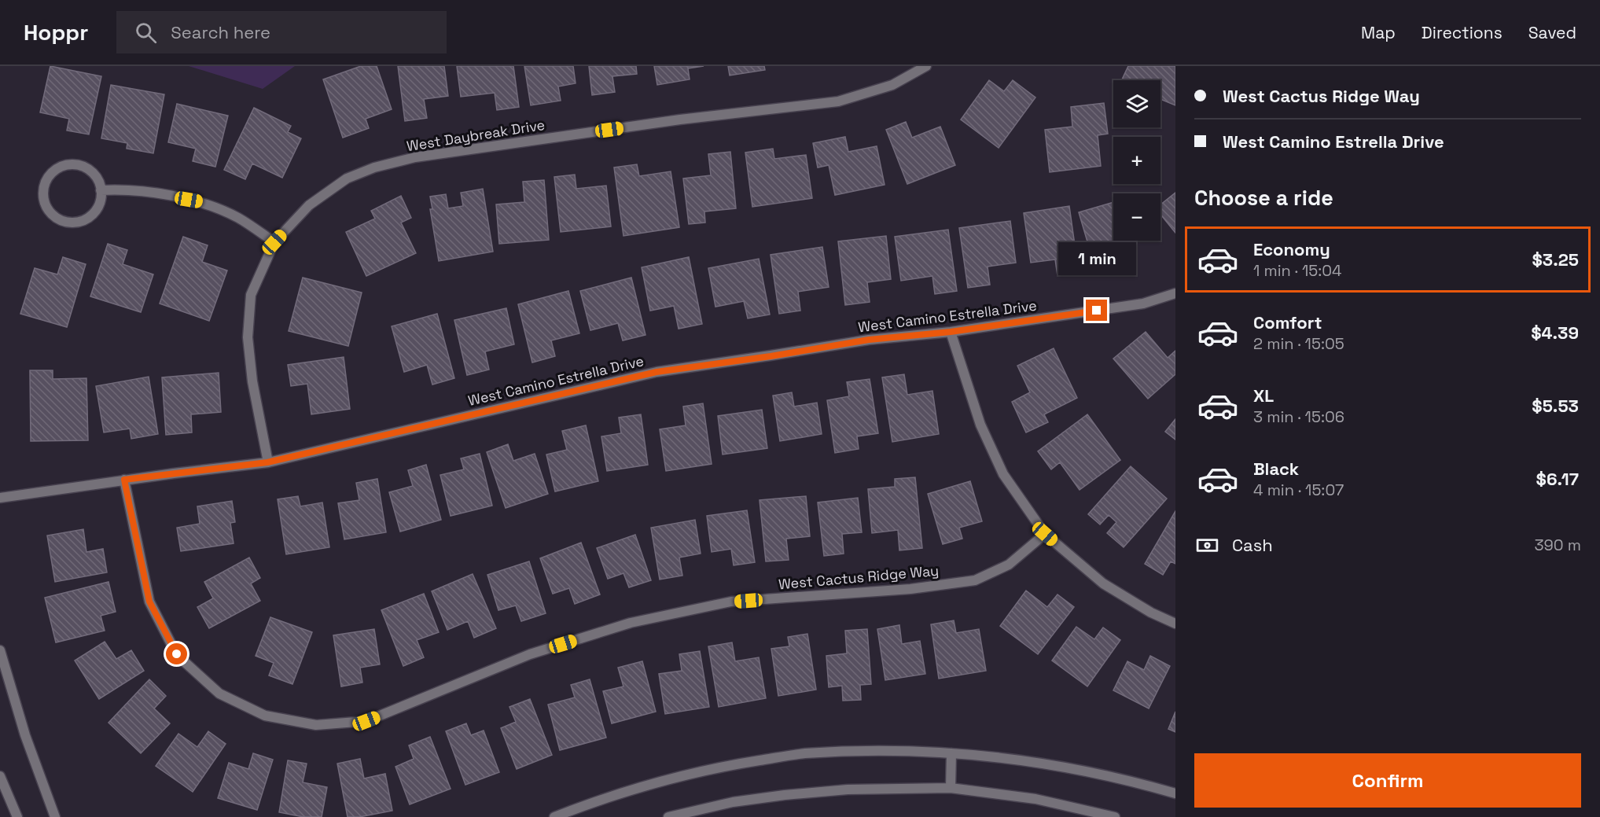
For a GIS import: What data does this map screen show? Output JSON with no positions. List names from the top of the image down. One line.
{"streets":{"street":["West Daybreak Drive","West Camino Estrella Drive","West Cactus Ridge Way"]},"crossings":[["West Daybreak Drive","West Camino Estrella Drive"],["West Camino Estrella Drive","West Cactus Ridge Way"]],"page":{"header":"Hoppr","search":"Search here","nav":["Map","Directions","Saved"],"banner":["West Cactus Ridge Way","West Camino Estrella Drive"],"map_buttons":["+","−"],"heading":"Choose a ride","list":[{"name":"Economy","note":"1 min · 15:04","value":"$3.25"},{"name":"Comfort","note":"2 min · 15:05","value":"$4.39"},{"name":"XL","note":"3 min · 15:06","value":"$5.53"},{"name":"Black","note":"4 min · 15:07","value":"$6.17"}],"bubble":"1 min","pay":["Cash","390 m"],"buttons":"Confirm"}}
